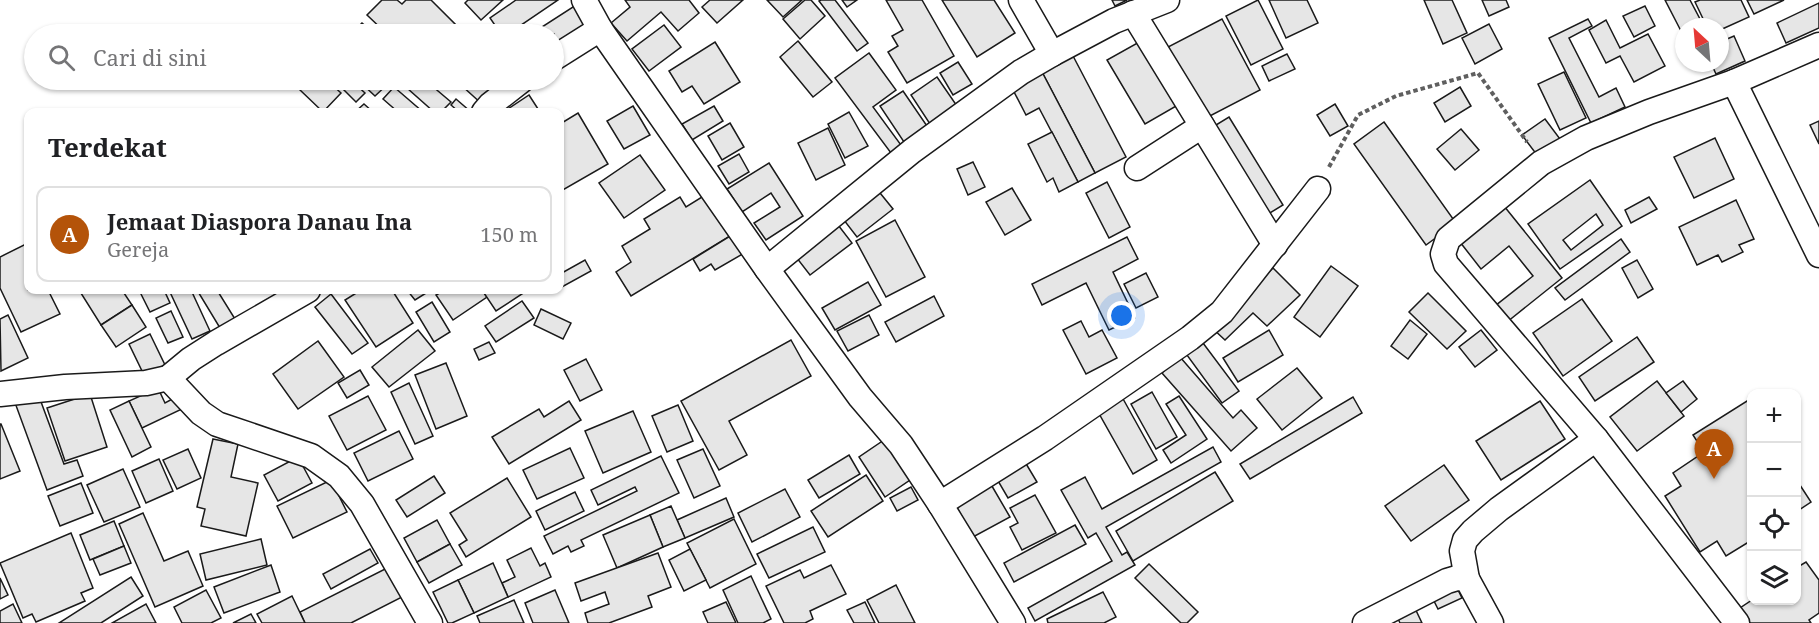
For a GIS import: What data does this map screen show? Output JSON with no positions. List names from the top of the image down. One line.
{"north":"top left","page":{"search":"Cari di sini","heading":"Terdekat","list":[{"mark":"A","name":"Jemaat Diaspora Danau Ina","note":"Gereja","value":"150 m"}],"map_buttons":["+","−"],"pins":"A"}}
